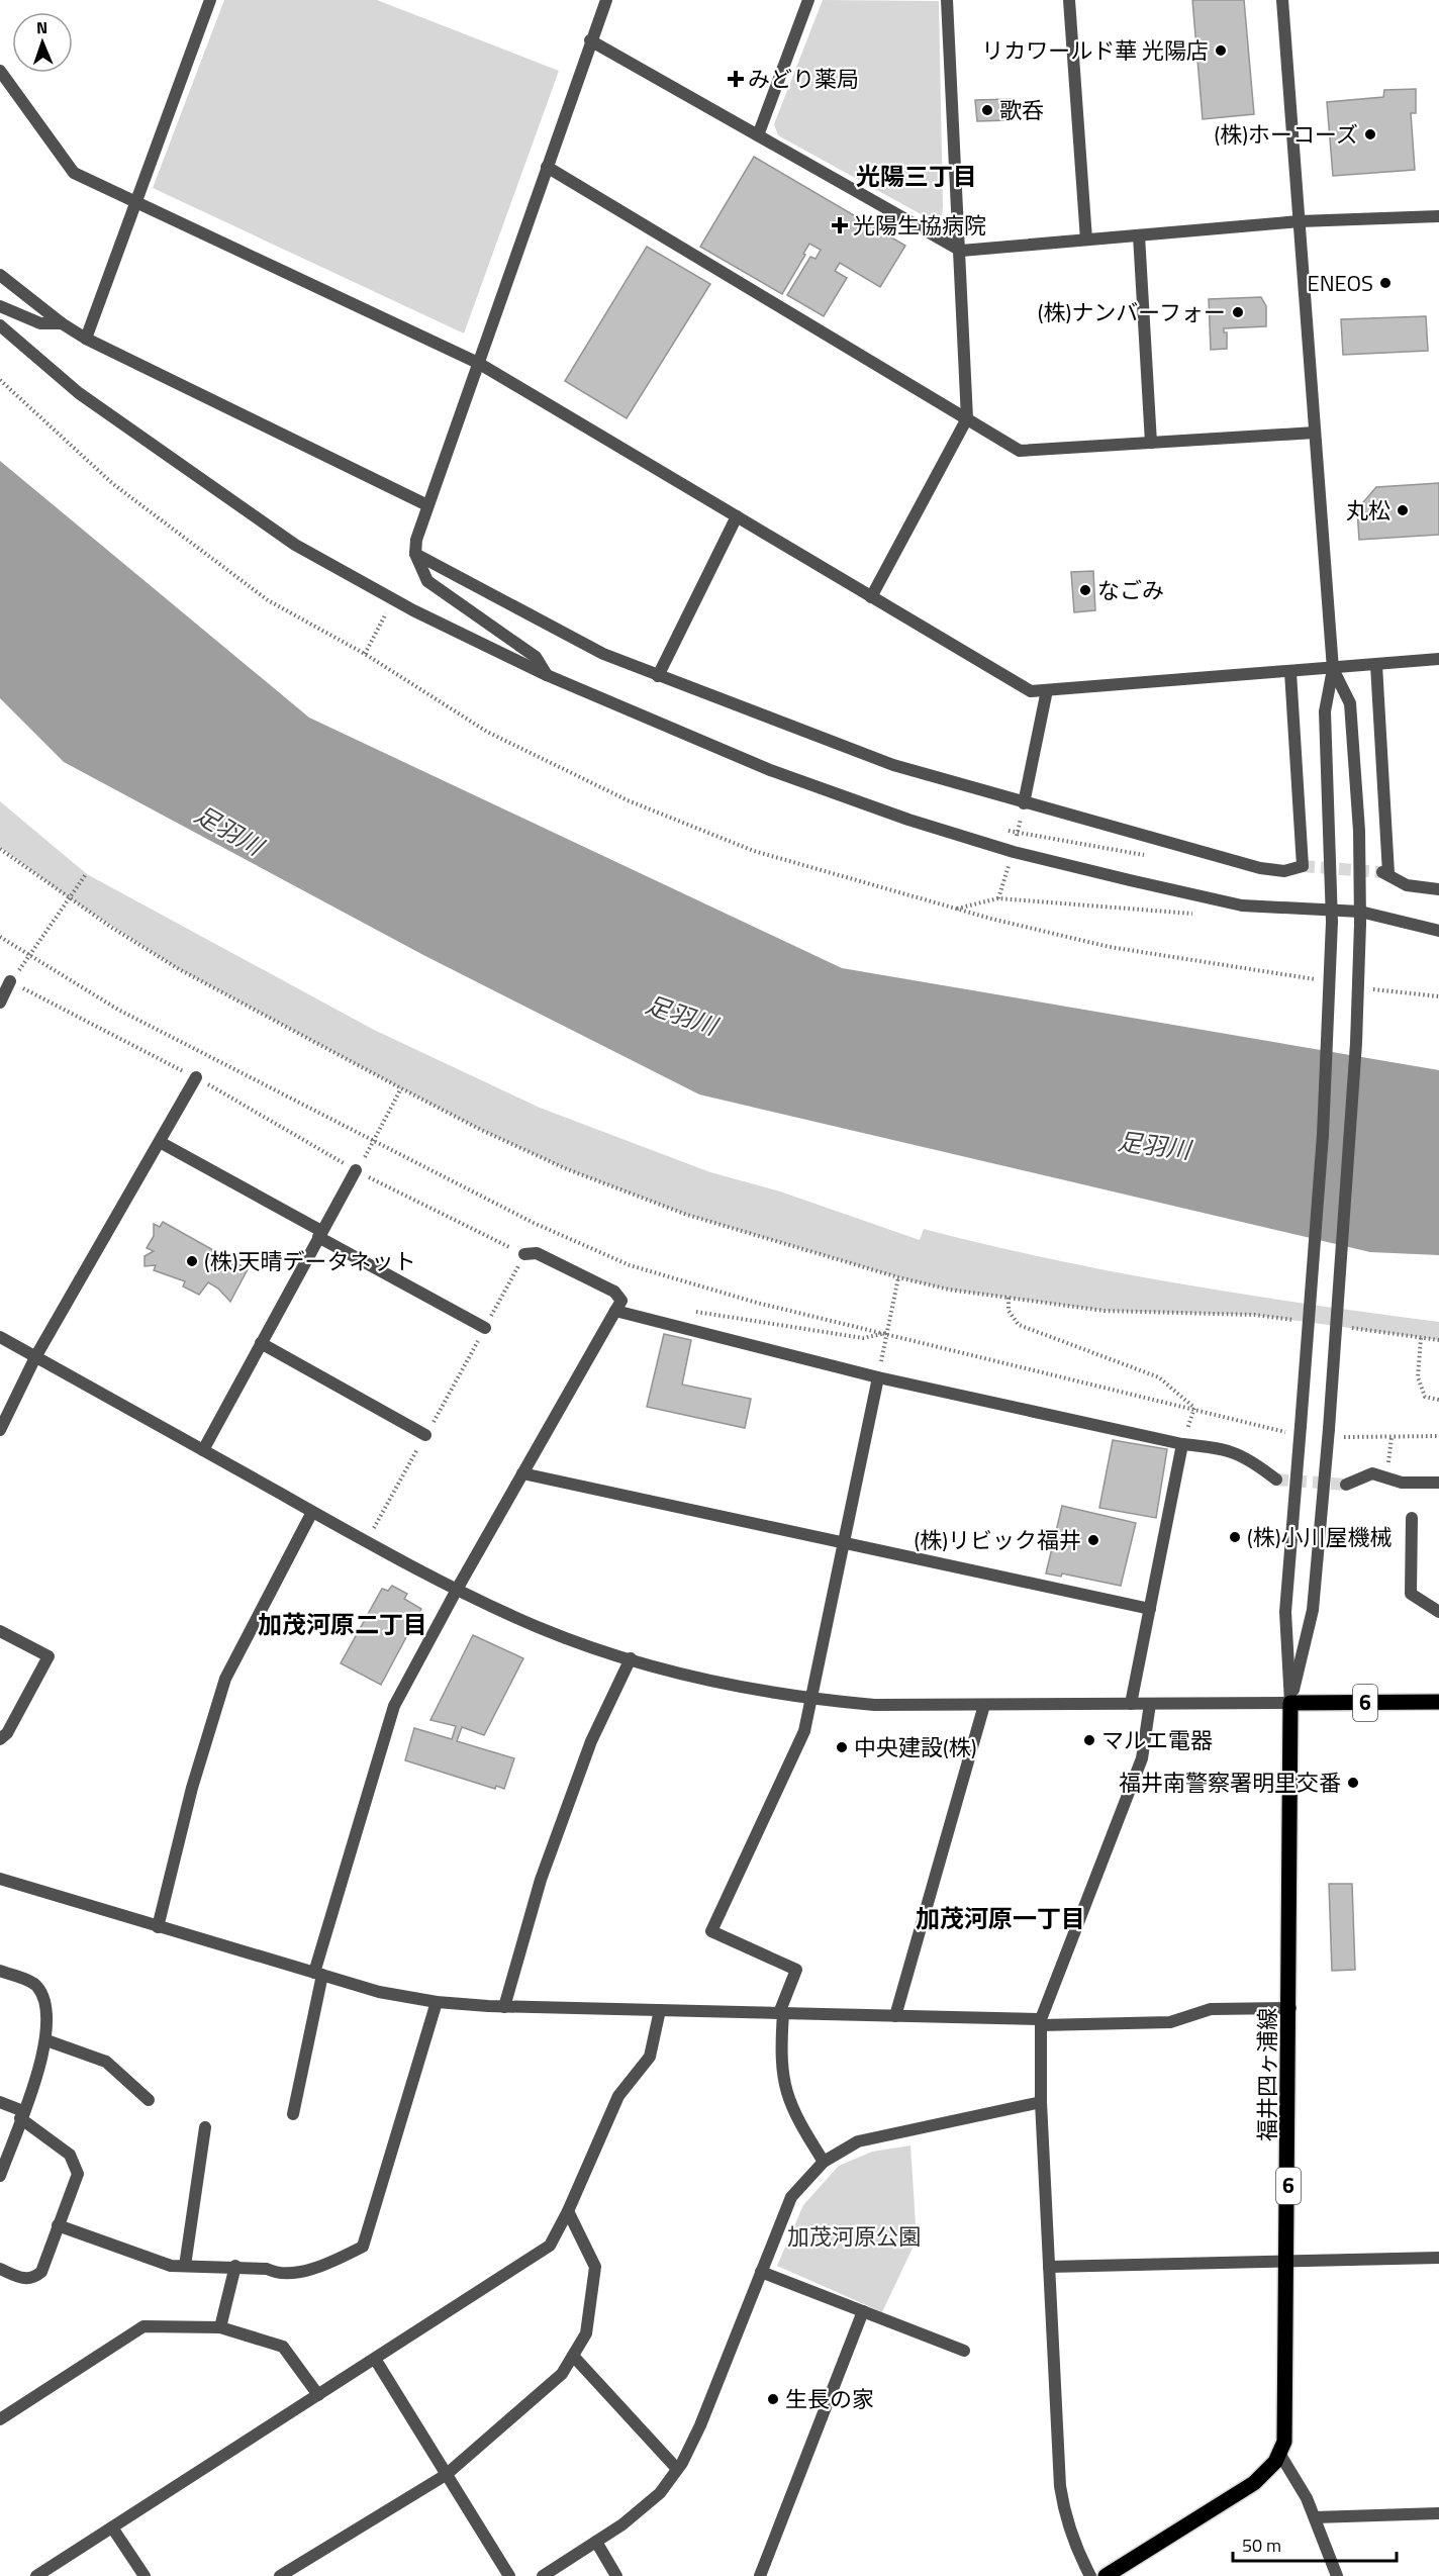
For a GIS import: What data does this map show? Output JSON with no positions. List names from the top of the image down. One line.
{"streets":{"main road":["6","福井四ヶ浦線"]},"crossings":[["6","福井四ヶ浦線"]],"districts":["光陽三丁目","加茂河原二丁目","加茂河原一丁目"],"water":["足羽川"],"parks":["加茂河原公園"],"places":{"other":["リカワールド華 光陽店","歌呑","(株)ホーコーズ","ENEOS","(株)ナンバーフォー","丸松","なごみ","(株)天晴データネット","(株)小川屋機械","(株)リビック福井","マルエ電器","中央建設(株)","福井南警察署明里交番","生長の家"],"health":["みどり薬局","光陽生協病院"]},"scale_bar":"50 m","north":"top"}
